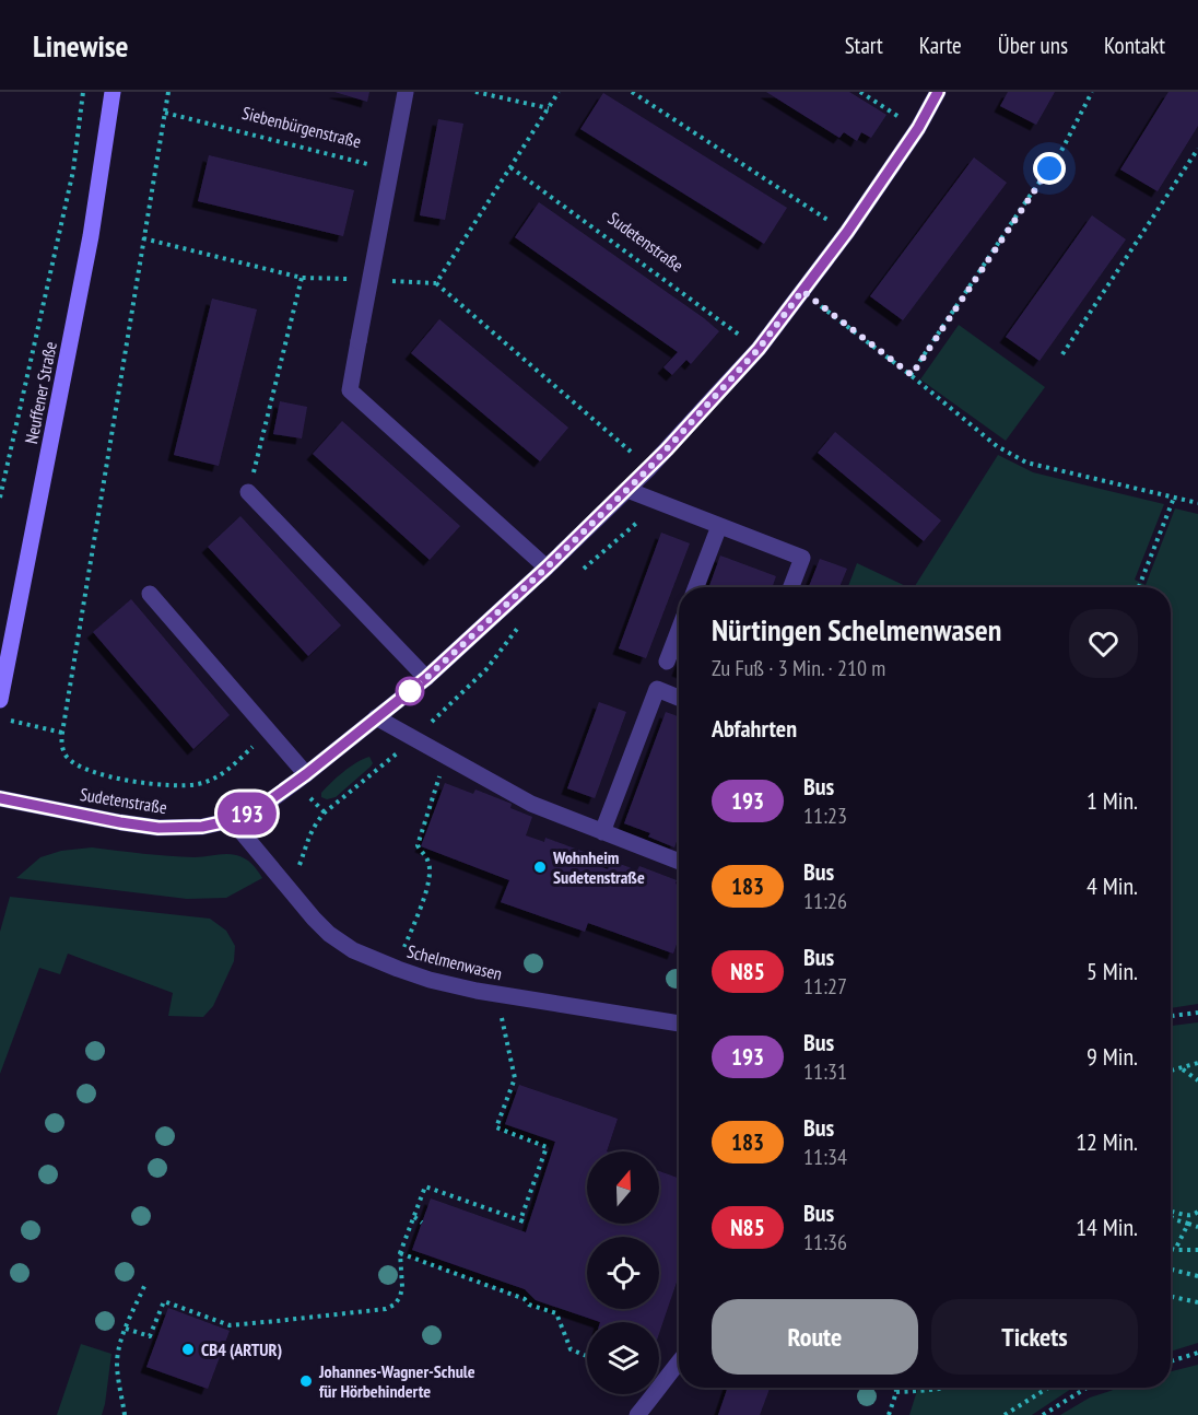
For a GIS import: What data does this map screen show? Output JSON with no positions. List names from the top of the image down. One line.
{"streets":{"main road":["Neuffener Straße"],"street":["Sudetenstraße","Schelmenwasen"],"path":["Siebenbürgenstraße"]},"crossings":[["Sudetenstraße","Schelmenwasen"]],"places":["Wohnheim Sudetenstraße","CB4 (ARTUR)","Johannes-Wagner-Schule für Hörbehinderte"],"lines":["bus line 193"],"north":"top","page":{"header":"Linewise","nav":["Start","Karte","Über uns","Kontakt"],"on_map":"193","heading":[["Nürtingen Schelmenwasen","Zu Fuß · 3 Min. · 210 m"],"Abfahrten"],"list":[{"mark":"193","name":"Bus","note":"11:23","value":"1 Min."},{"mark":"183","name":"Bus","note":"11:26","value":"4 Min."},{"mark":"N85","name":"Bus","note":"11:27","value":"5 Min."},{"mark":"193","name":"Bus","note":"11:31","value":"9 Min."},{"mark":"183","name":"Bus","note":"11:34","value":"12 Min."},{"mark":"N85","name":"Bus","note":"11:36","value":"14 Min."}],"buttons":["Route","Tickets"]}}
